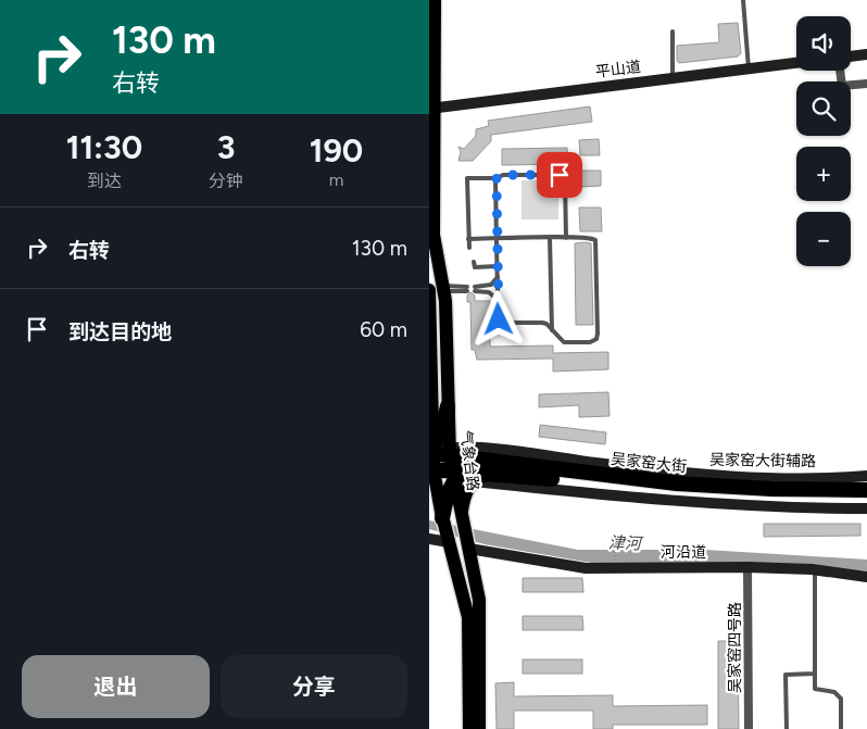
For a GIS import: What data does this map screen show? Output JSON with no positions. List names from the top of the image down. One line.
{"streets":{"highway":["吴家窑大街"],"main road":["气象台路"],"street":["平山道","吴家窑大街辅路","河沿道","吴家窑四号路"]},"crossings":[["平山道","气象台路"],["气象台路","吴家窑大街辅路"],["气象台路","吴家窑大街"],["气象台路","河沿道"],["吴家窑大街辅路","吴家窑大街"],["河沿道","吴家窑四号路"]],"water":["津河"],"page":{"turn":["130 m","右转"],"map_buttons":["+","−"],"eta":["11:30","到达","3","分钟","190","m"],"list":[{"name":"右转","value":"130 m"},{"name":"到达目的地","value":"60 m"}],"buttons":["退出","分享"]}}
